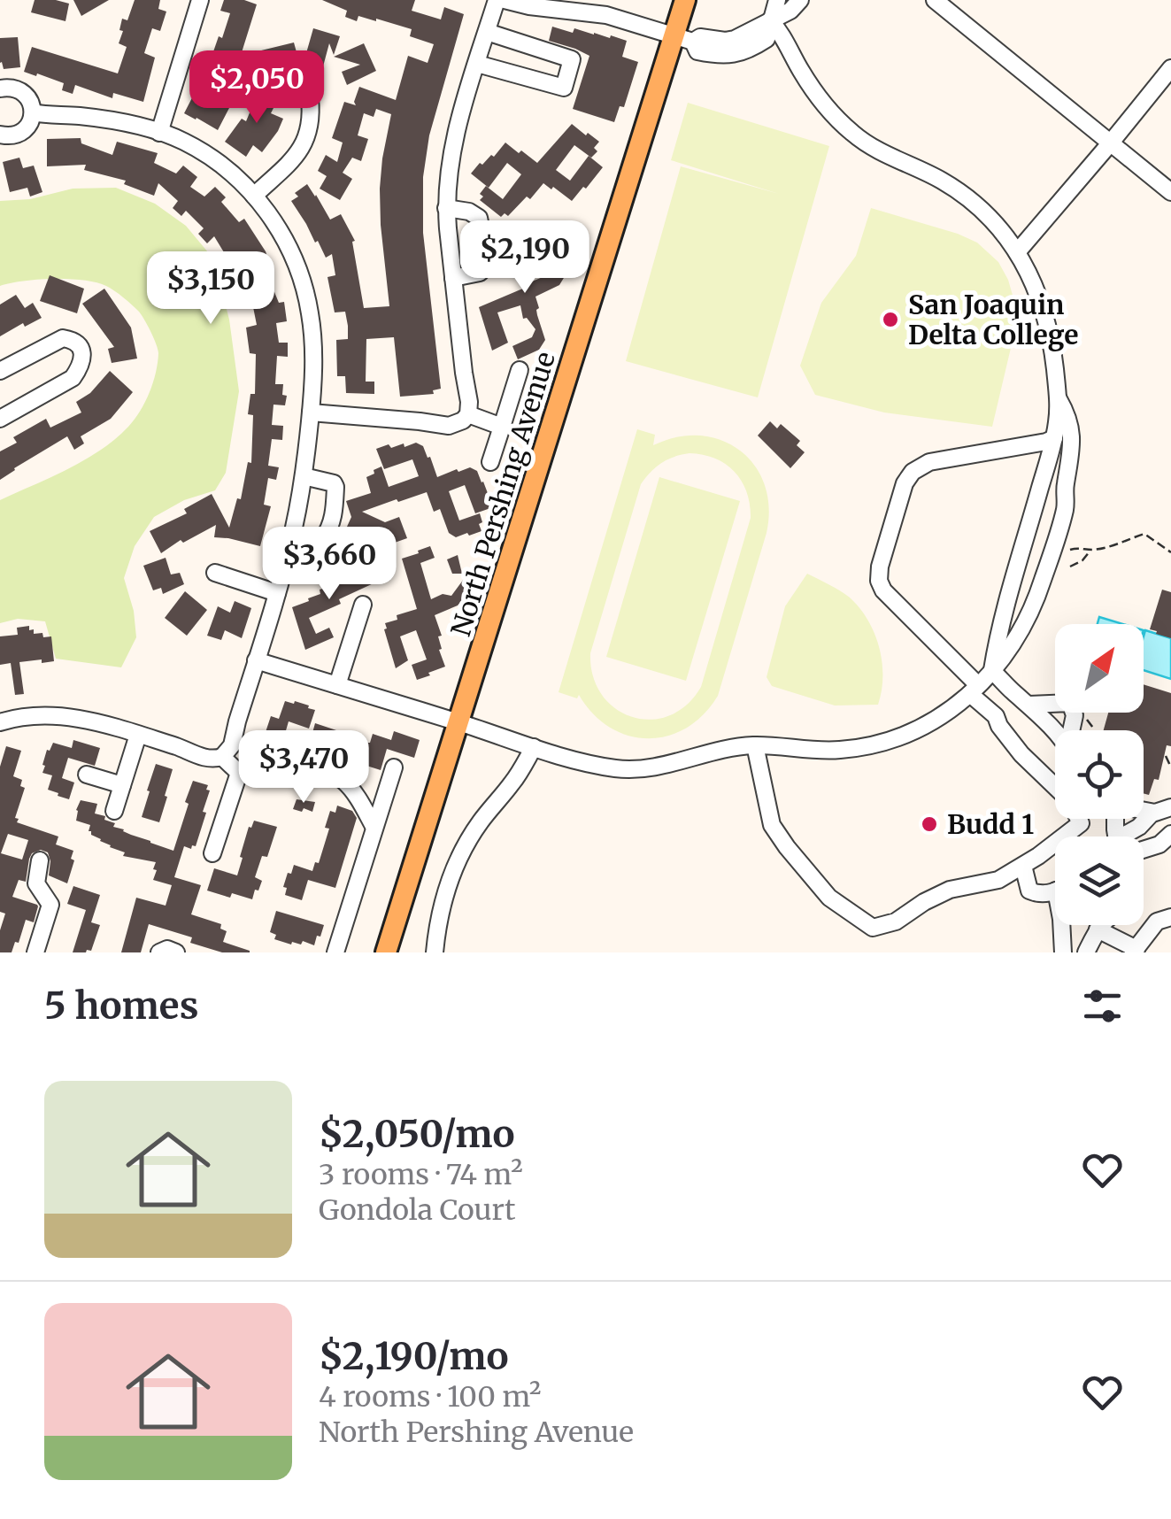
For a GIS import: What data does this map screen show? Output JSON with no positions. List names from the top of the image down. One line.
{"streets":{"main road":["North Pershing Avenue"]},"places":["San Joaquin Delta College","Budd 1"],"north":"top right","page":{"price":["$2,050","$2,190","$3,150","$3,660","$3,470"],"heading":"5 homes","list":[{"name":"$2,050/mo","note":"3 rooms · 74 m² · Gondola Court"},{"name":"$2,190/mo","note":"4 rooms · 100 m² · North Pershing Avenue"}]}}
